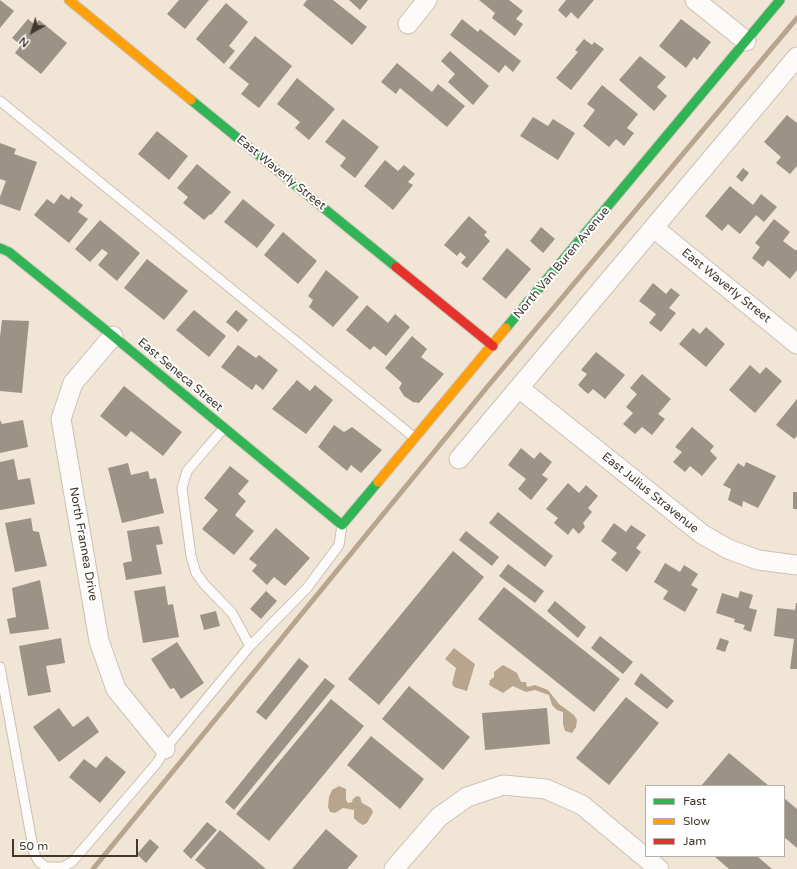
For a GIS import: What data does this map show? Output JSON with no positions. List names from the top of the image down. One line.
{"streets":{"street":["East Waverly Street","North Van Buren Avenue","East Seneca Street","East Julius Stravenue","North Frannea Drive"]},"crossings":[["East Waverly Street","North Van Buren Avenue"],["North Van Buren Avenue","East Seneca Street"],["East Seneca Street","North Frannea Drive"]],"legend":["Fast","Slow","Jam"],"scale_bar":"50 m","north":"bottom left"}
